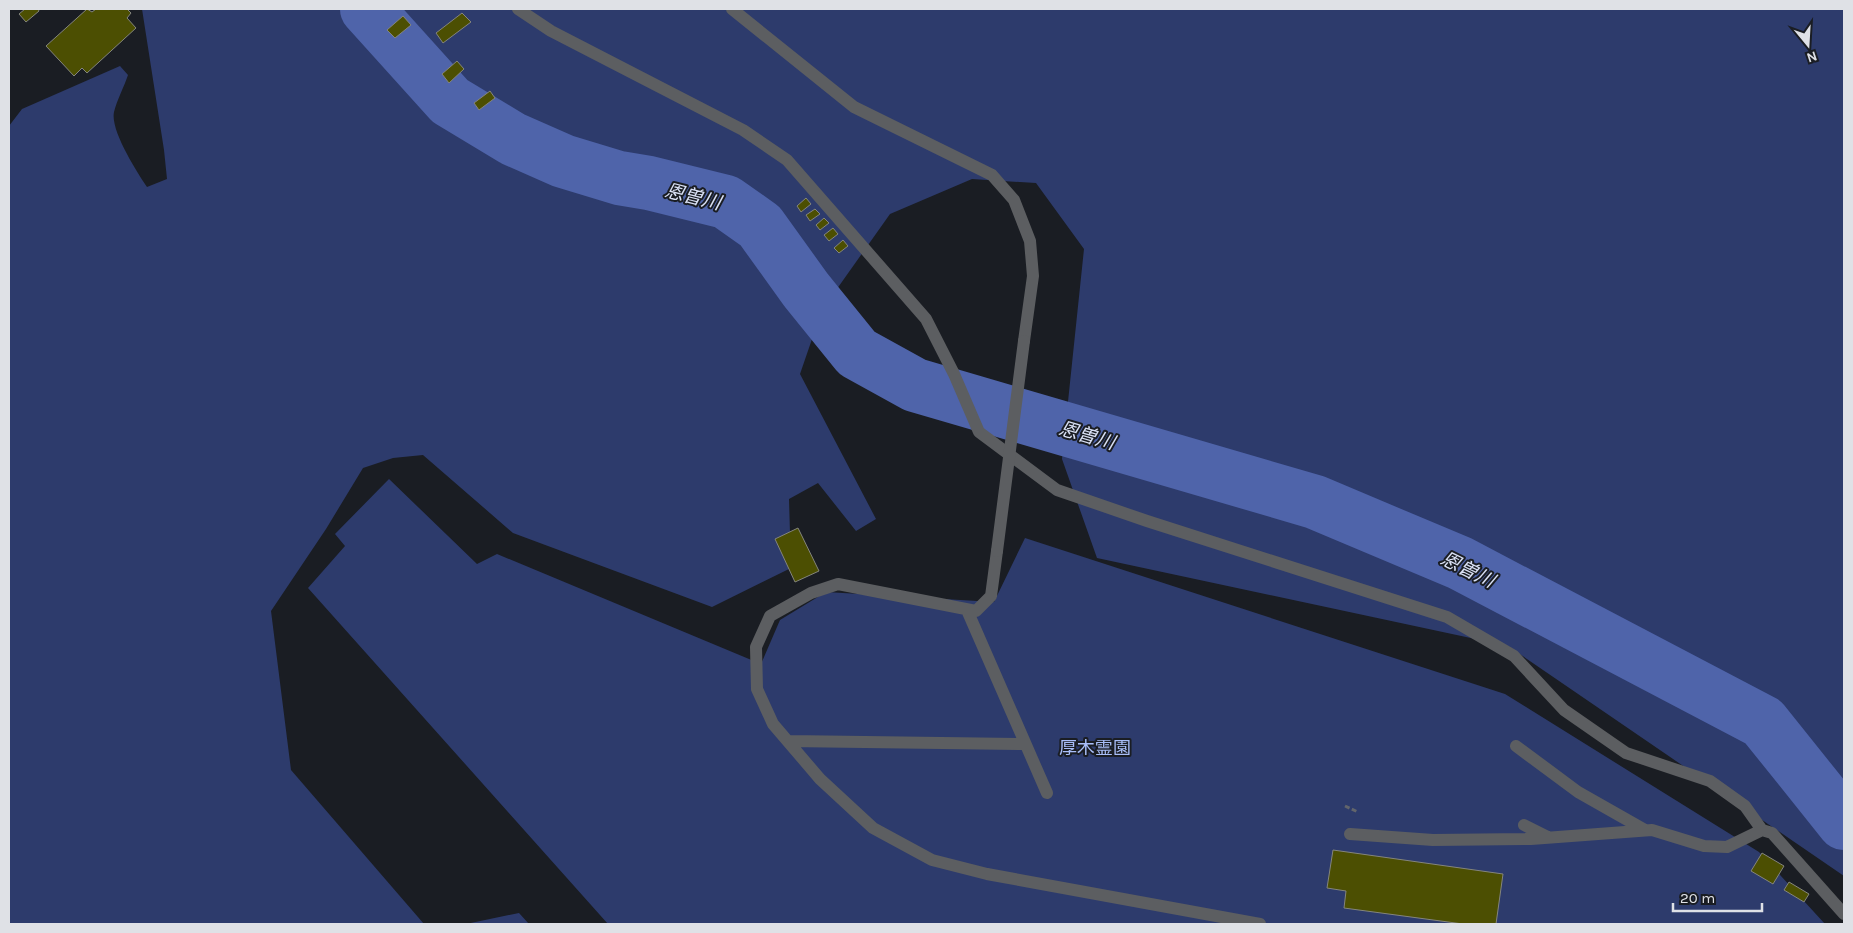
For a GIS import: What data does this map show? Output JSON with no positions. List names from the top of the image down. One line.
{"water":["恩曽川"],"parks":["厚木霊園"],"scale_bar":"20 m","north":"bottom"}
